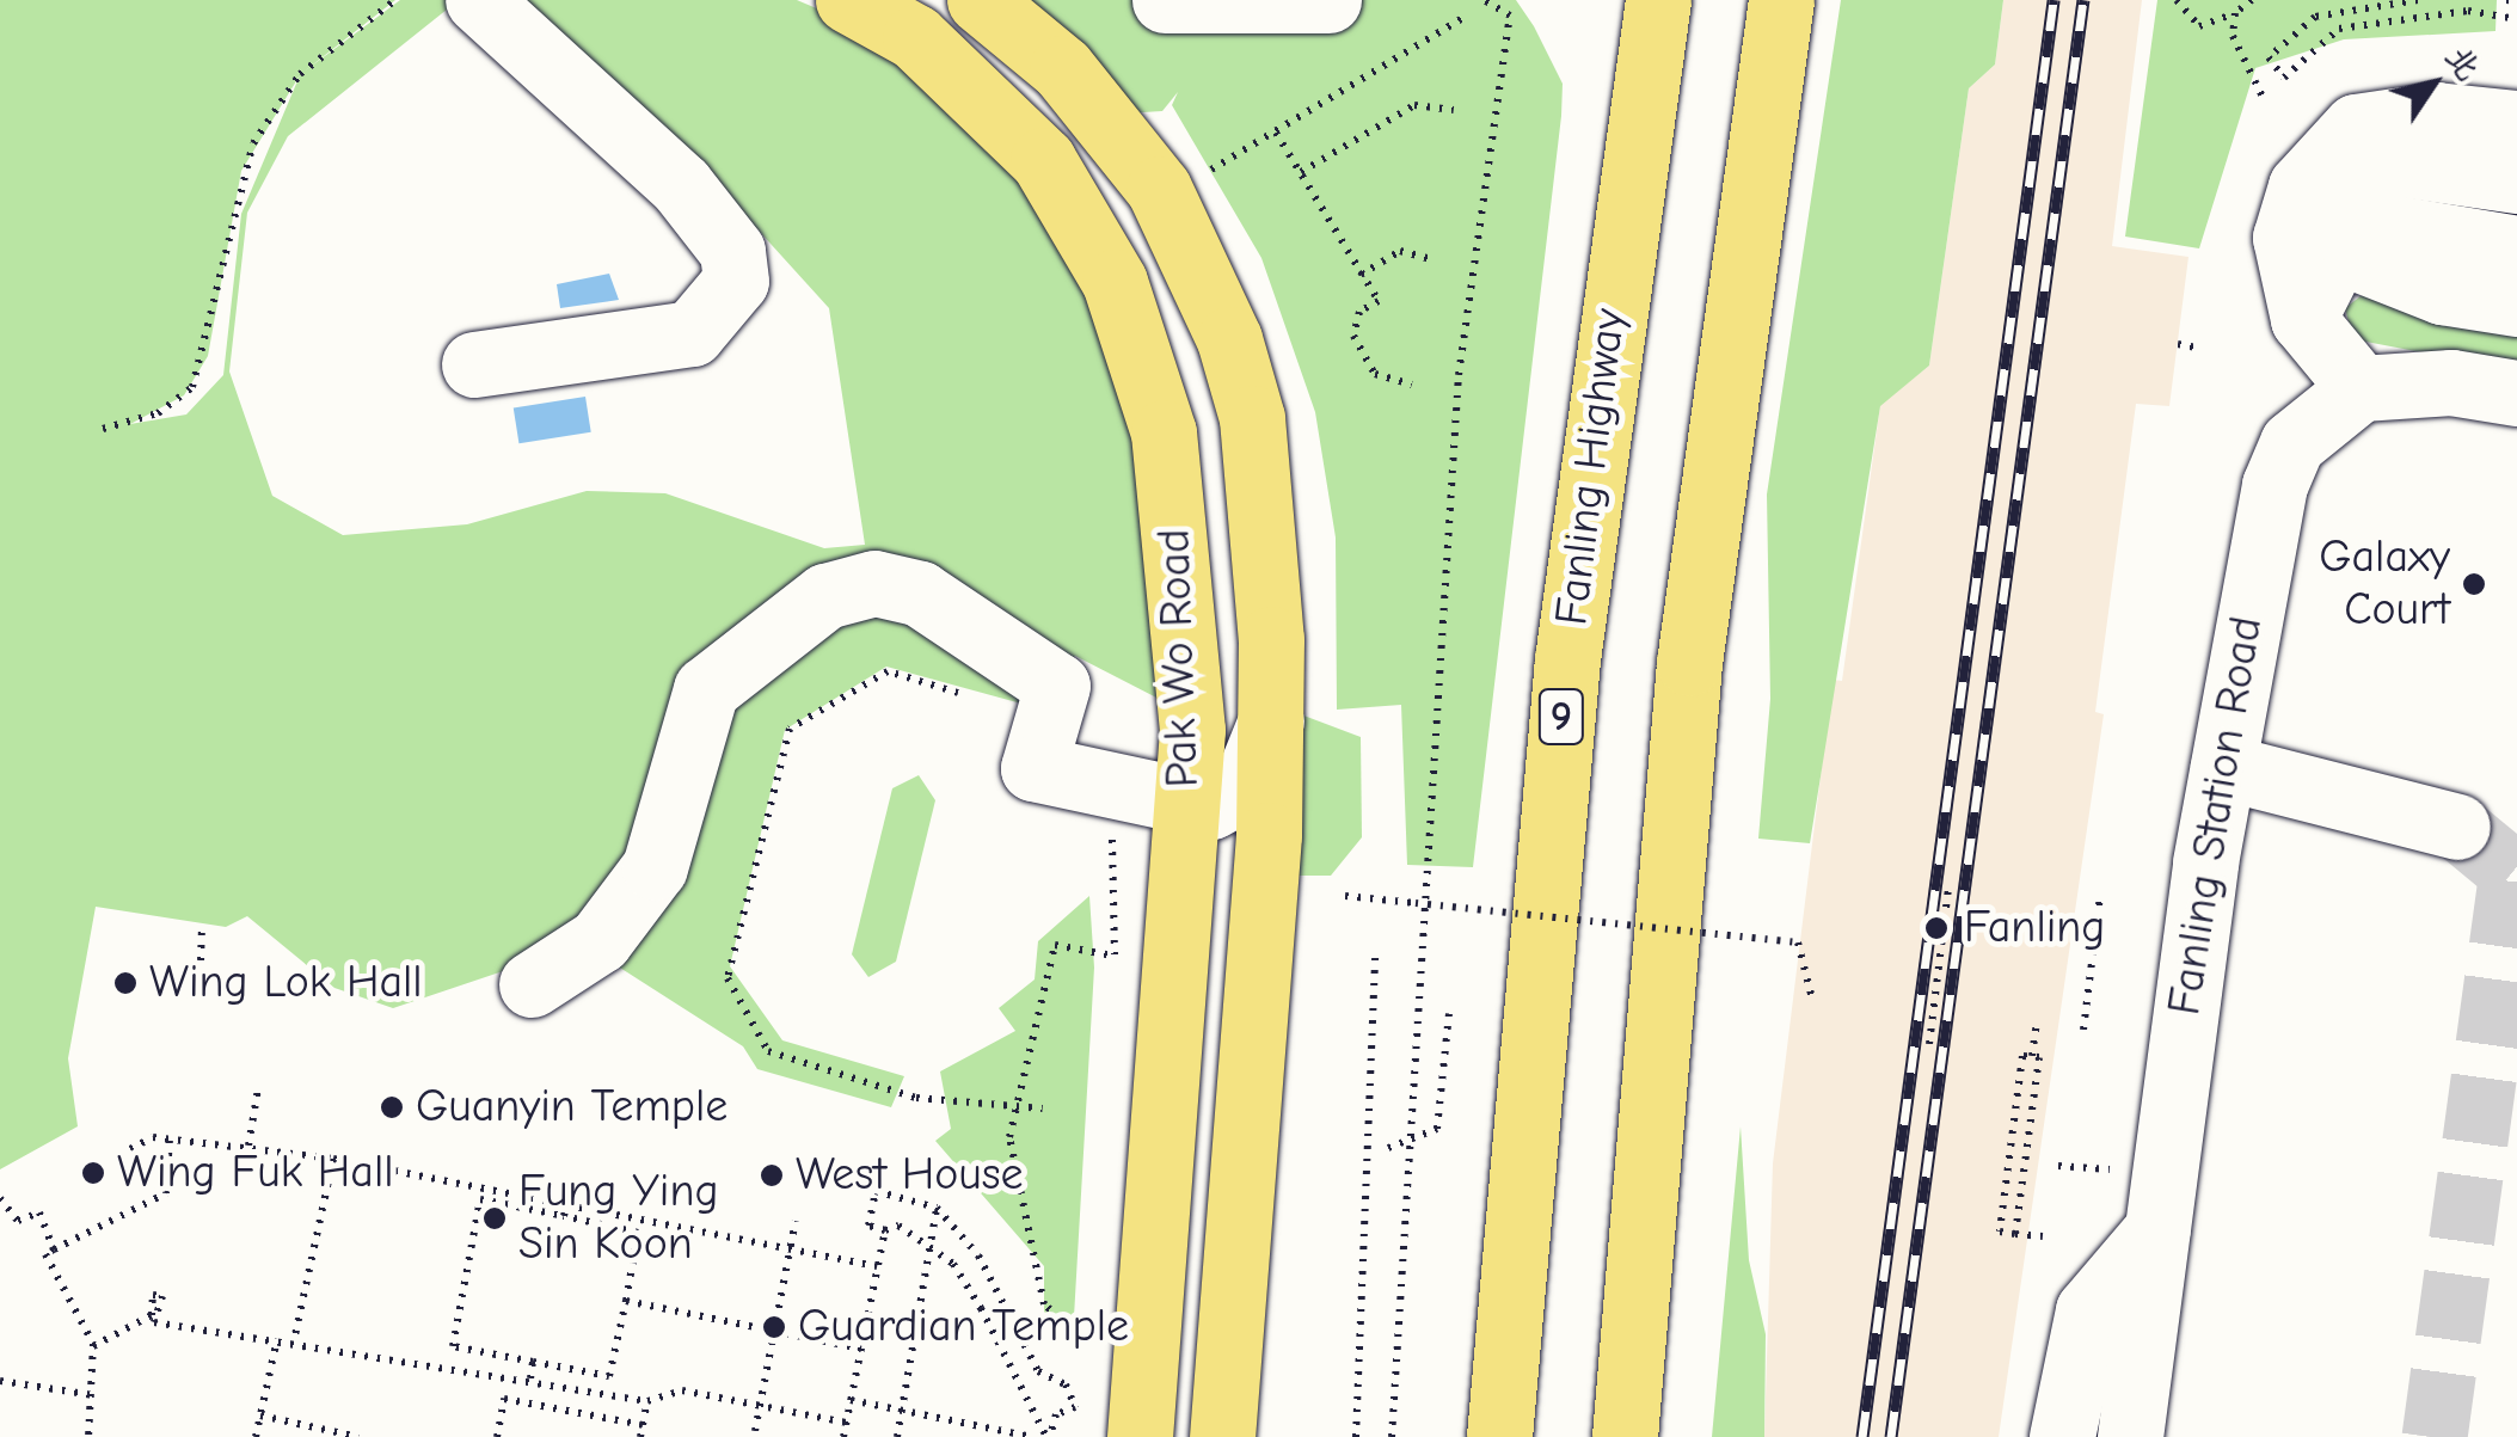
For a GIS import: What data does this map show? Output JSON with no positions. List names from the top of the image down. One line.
{"streets":{"main road":["Fanling Highway","Pak Wo Road","9"],"street":["Fanling Station Road"]},"places":["Galaxy Court","Fanling","Wing Lok Hall","Guanyin Temple","Wing Fuk Hall","West House","Fung Ying Sin Koon","Guardian Temple"],"north":"top right"}
